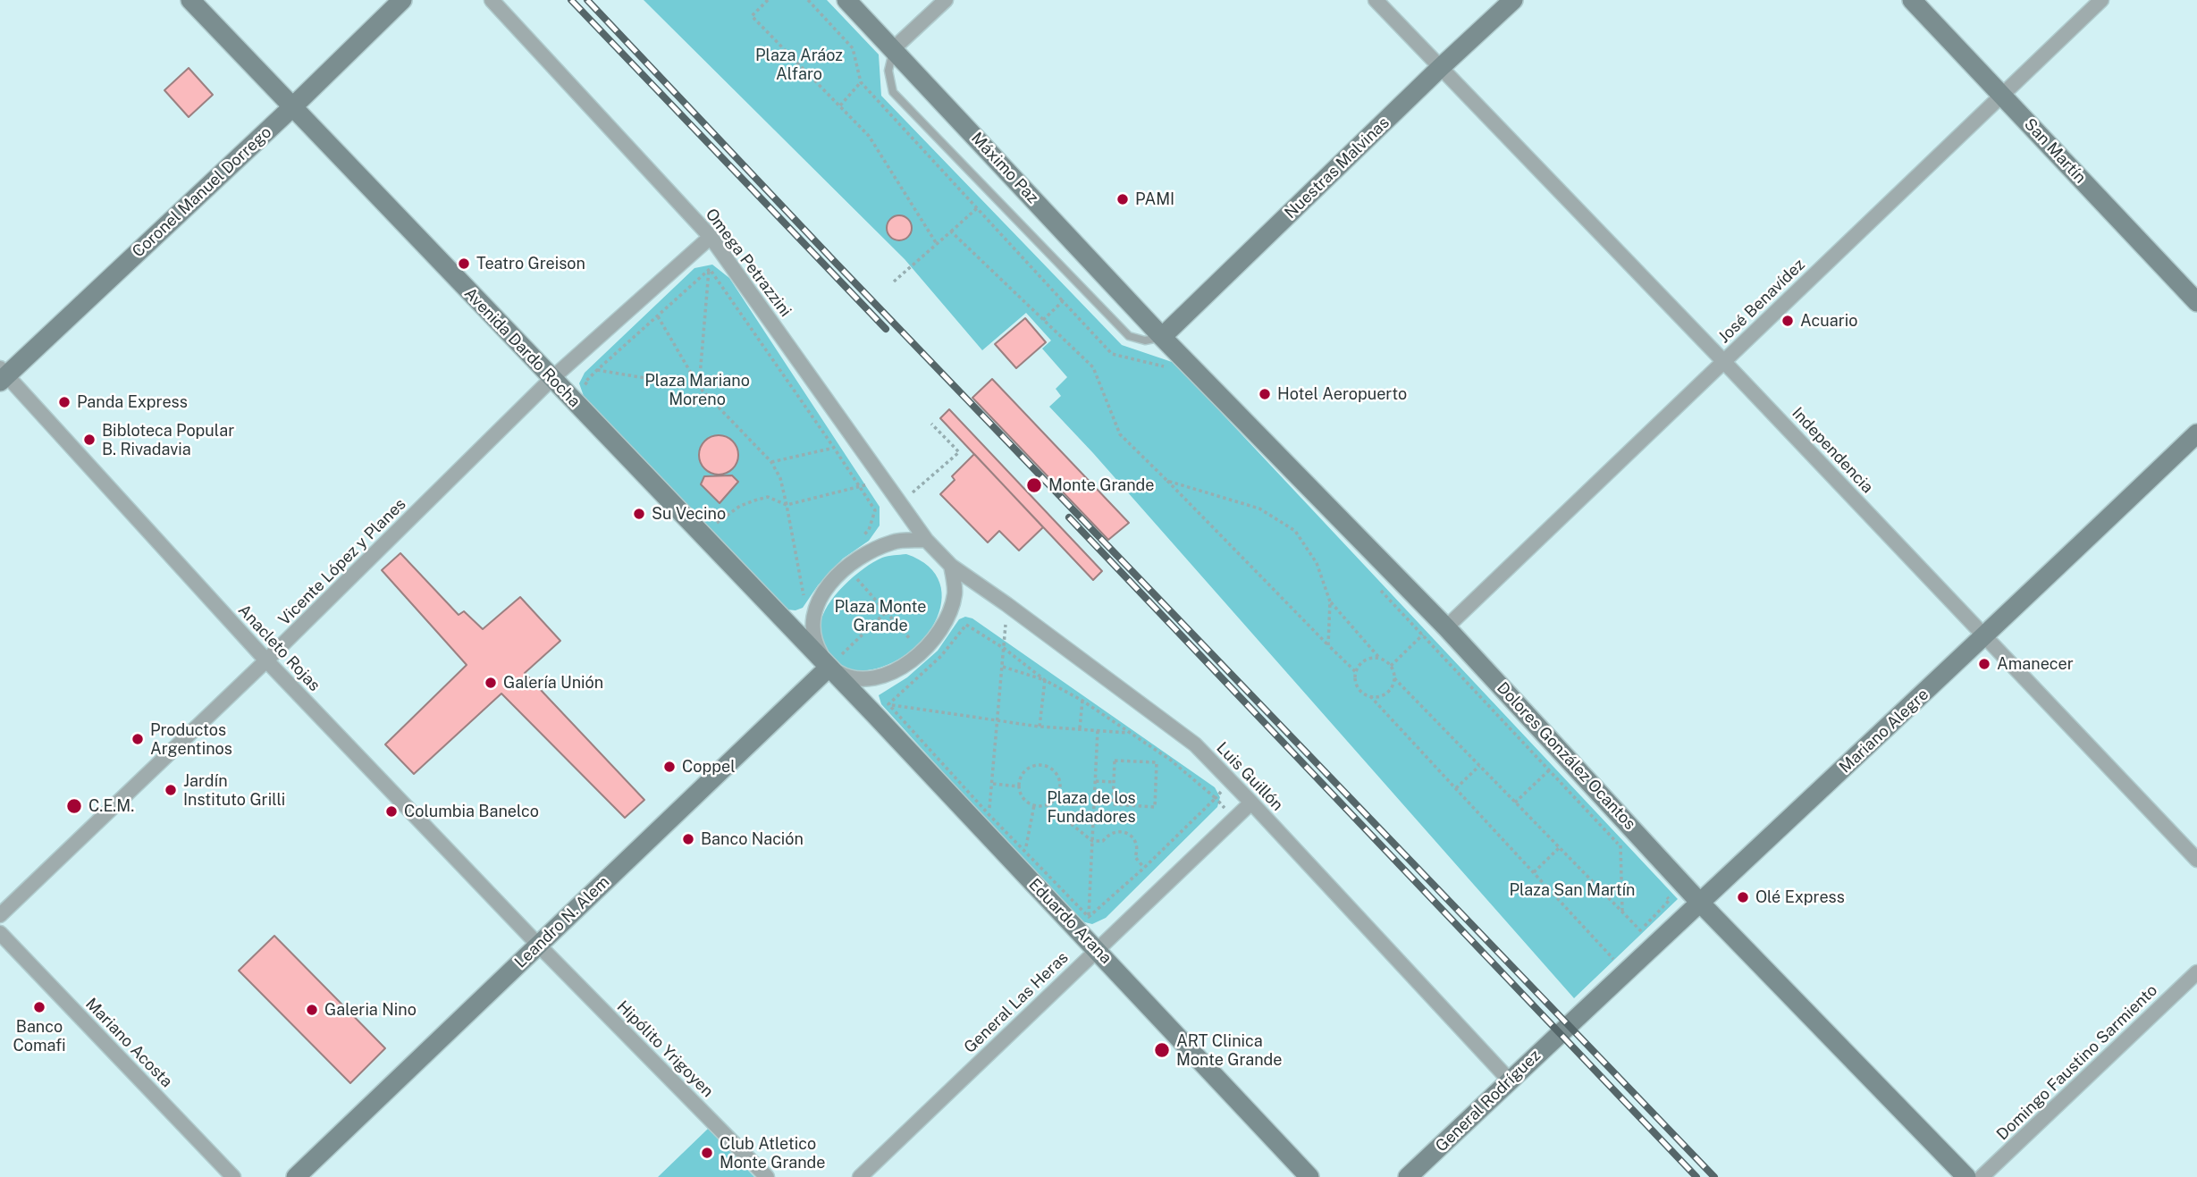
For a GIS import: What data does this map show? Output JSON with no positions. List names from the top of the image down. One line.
{"streets":{"street":["San Martín","Máximo Paz","Nuestras Malvinas","Coronel Manuel Dorrego","Omega Petrazzini","José Benavídez","Avenida Dardo Rocha","Independencia","Vicente López y Planes","Anacleto Rojas","Mariano Alegre","Dolores González Ocantos","Luis Guillón","Eduardo Arana","Leandro N. Alem","General Las Heras","Mariano Acosta","Hipólito Yrigoyen","Domingo Faustino Sarmiento","General Rodríguez"]},"crossings":[["San Martín","José Benavídez"],["Máximo Paz","Nuestras Malvinas"],["Máximo Paz","Dolores González Ocantos"],["Nuestras Malvinas","Independencia"],["Nuestras Malvinas","Dolores González Ocantos"],["Coronel Manuel Dorrego","Avenida Dardo Rocha"],["Coronel Manuel Dorrego","Anacleto Rojas"],["Omega Petrazzini","Vicente López y Planes"],["Omega Petrazzini","Luis Guillón"],["José Benavídez","Independencia"],["José Benavídez","Dolores González Ocantos"],["Avenida Dardo Rocha","Vicente López y Planes"],["Avenida Dardo Rocha","Eduardo Arana"],["Avenida Dardo Rocha","Leandro N. Alem"],["Independencia","Mariano Alegre"],["Vicente López y Planes","Anacleto Rojas"],["Anacleto Rojas","Leandro N. Alem"],["Anacleto Rojas","Hipólito Yrigoyen"],["Mariano Alegre","Dolores González Ocantos"],["Mariano Alegre","General Rodríguez"],["Luis Guillón","General Las Heras"],["Luis Guillón","General Rodríguez"],["Eduardo Arana","Leandro N. Alem"],["Eduardo Arana","General Las Heras"],["Leandro N. Alem","Hipólito Yrigoyen"]],"parks":["Plaza Aráoz Alfaro","Plaza Mariano Moreno","Plaza Monte Grande","Plaza de los Fundadores","Plaza San Martín"],"places":["PAMI","Teatro Greison","Acuario","Hotel Aeropuerto","Panda Express","Bibloteca Popular B. Rivadavia","Monte Grande","Su Vecino","Amanecer","Galería Unión","Productos Argentinos","Coppel","Jardín Instituto Grilli","C.E.M.","Columbia Banelco","Banco Nación","Olé Express","Banco Comafi","Galeria Nino","ART Clinica Monte Grande","Club Atletico Monte Grande"]}
